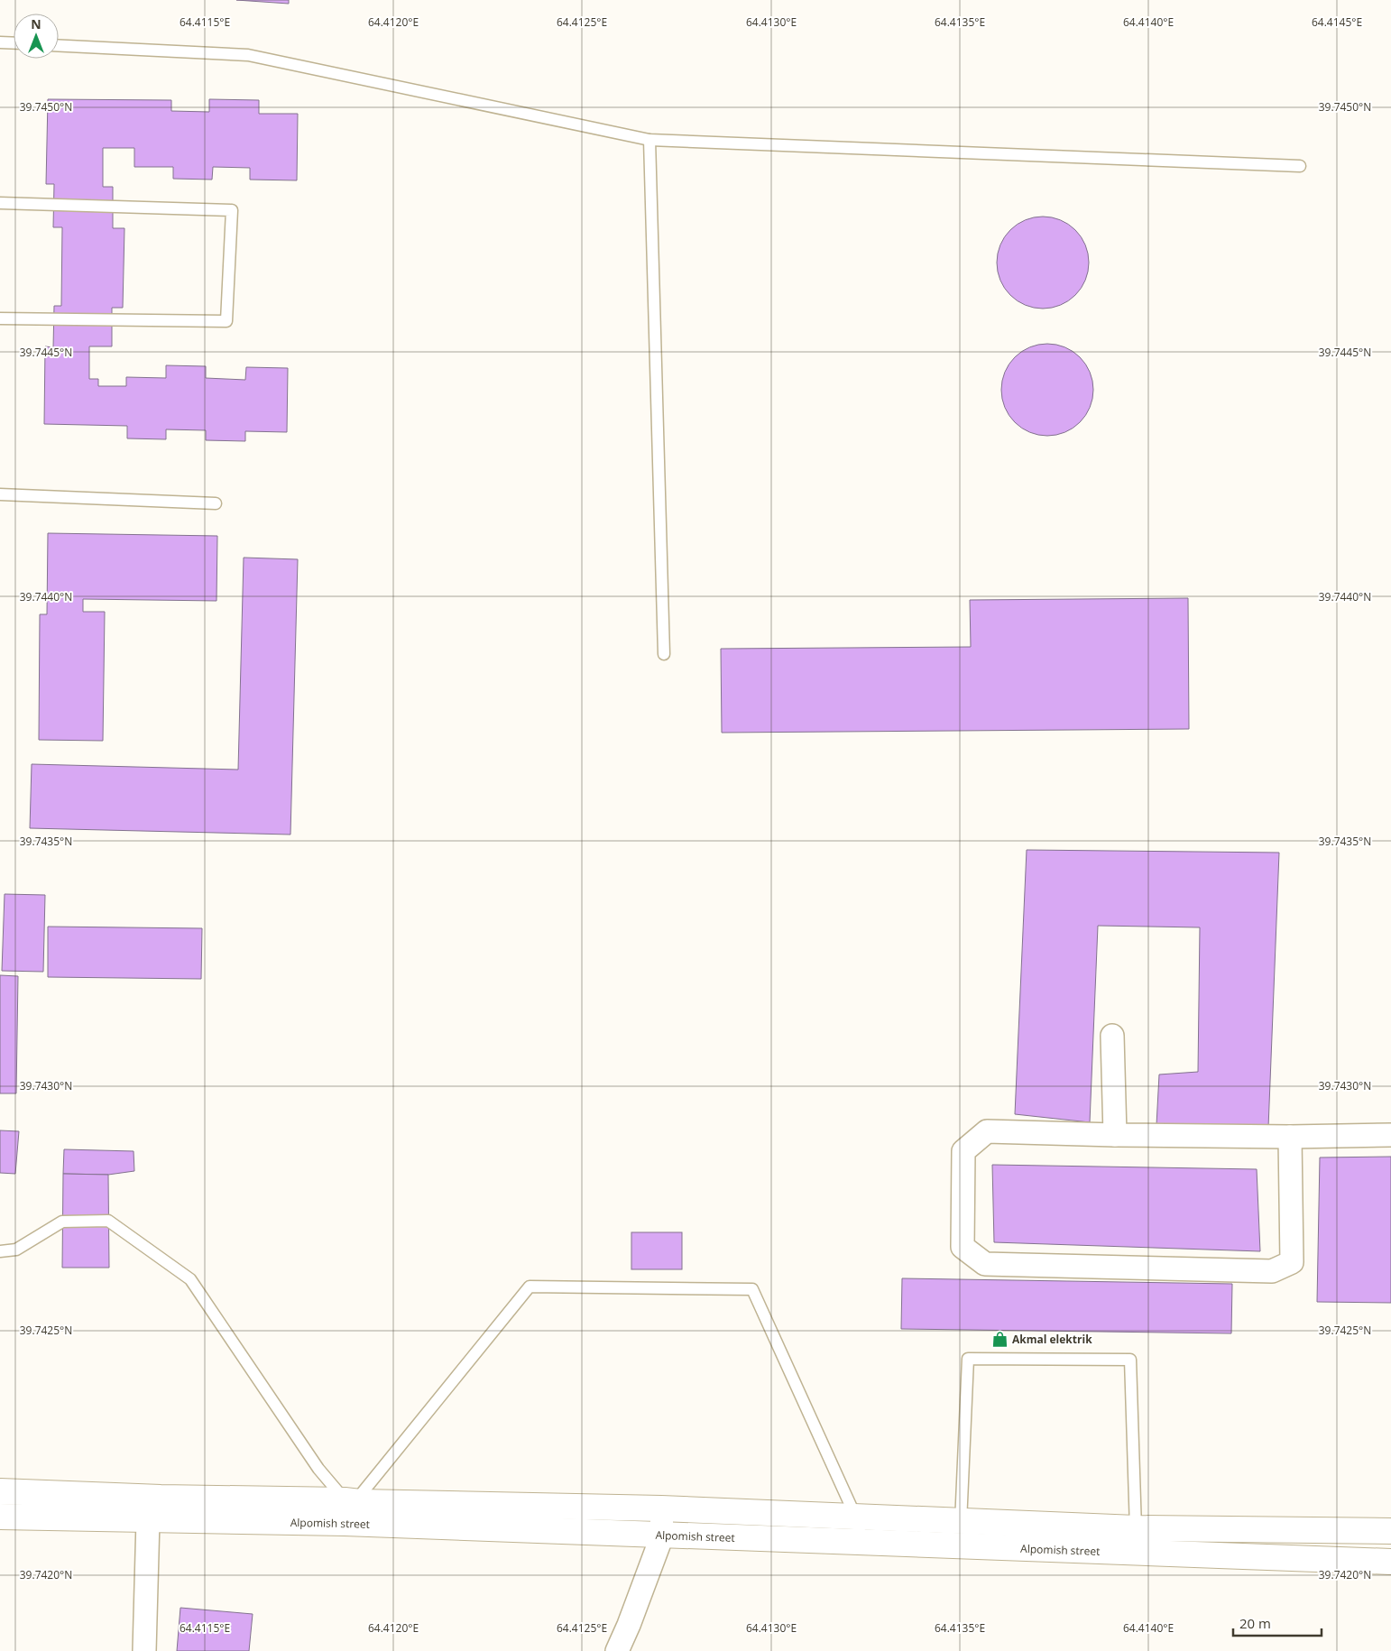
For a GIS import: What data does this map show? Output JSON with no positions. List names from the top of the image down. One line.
{"streets":{"main road":["Alpomish street"]},"places":{"shop":["Akmal elektrik"]},"scale_bar":"20 m","north":"top","coordinates":["64.4115°E","64.4120°E","64.4125°E","64.4130°E","64.4135°E","64.4140°E","64.4145°E","39.7450°N","39.7445°N","39.7440°N","39.7435°N","39.7430°N","39.7425°N","39.7420°N"]}
